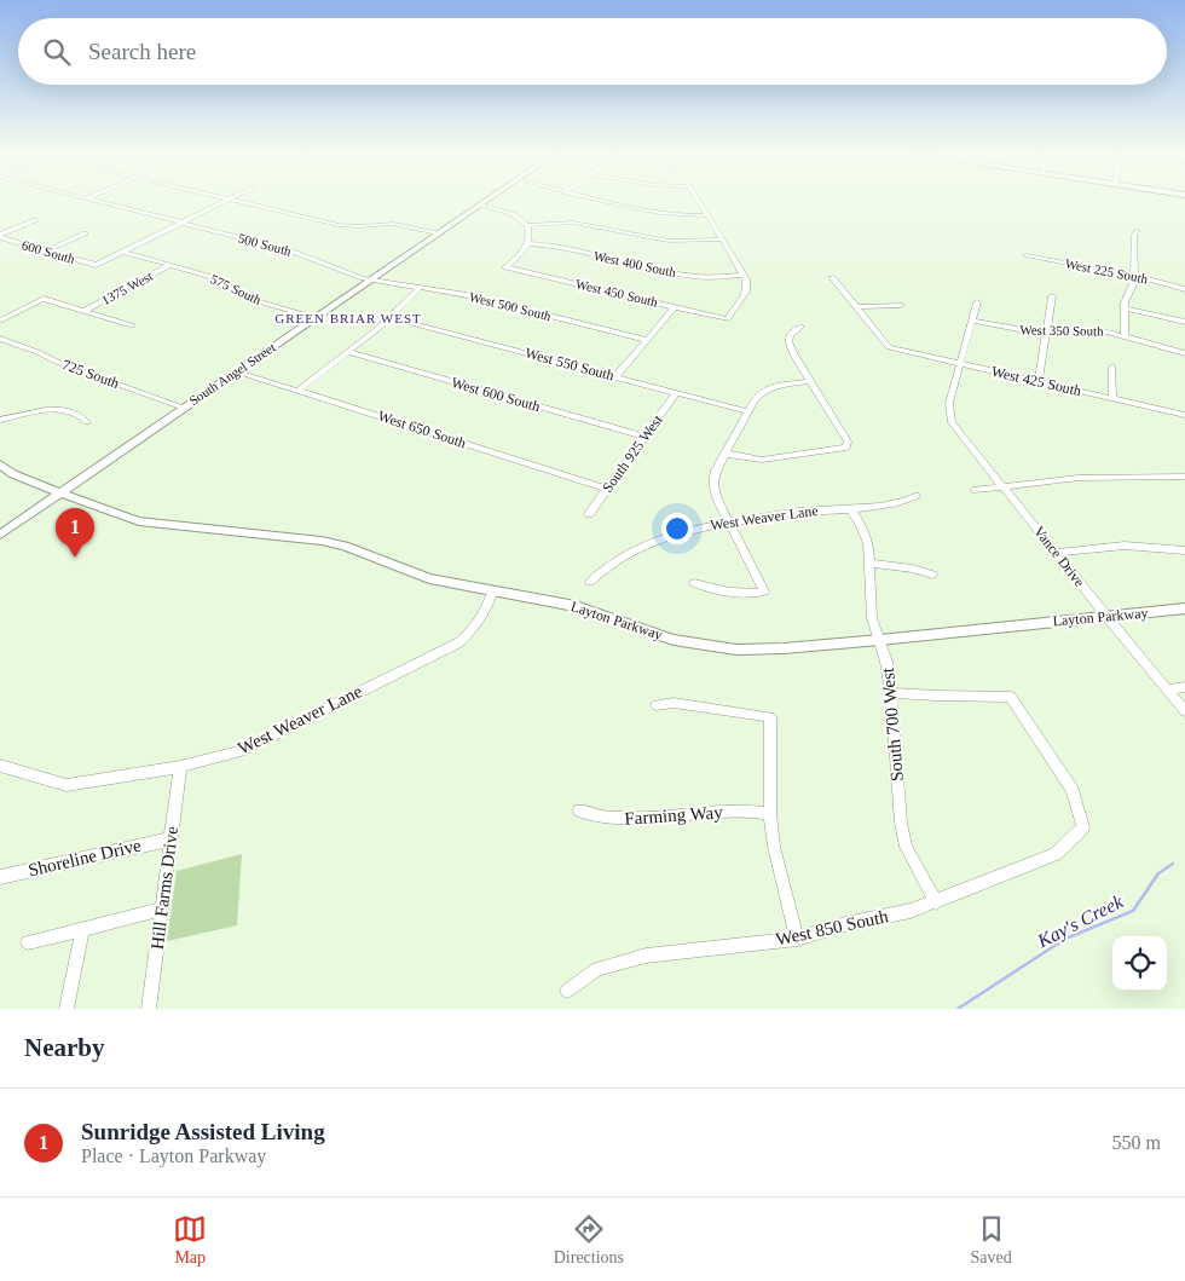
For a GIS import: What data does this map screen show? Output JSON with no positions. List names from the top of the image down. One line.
{"streets":{"main road":["South Angel Street","Layton Parkway"],"street":["500 South","600 South","West 400 South","West 225 South","1375 West","575 South","West 450 South","West 500 South","West 350 South","West 550 South","725 South","West 425 South","West 600 South","West 650 South","South 925 West","West Weaver Lane","Vance Drive","South 700 West","Farming Way","Shoreline Drive","Hill Farms Drive","West 850 South"]},"crossings":[["500 South","West 500 South"],["500 South","South Angel Street"],["600 South","575 South"],["West 400 South","West 450 South"],["1375 West","575 South"],["575 South","South Angel Street"],["West 500 South","South Angel Street"],["West 350 South","Vance Drive"],["West 550 South","South 925 West"],["725 South","South Angel Street"],["South Angel Street","West 650 South"],["South Angel Street","Layton Parkway"],["West 425 South","Vance Drive"],["West 600 South","South 925 West"],["West 650 South","South 925 West"],["West Weaver Lane","Layton Parkway"],["West Weaver Lane","South 700 West"],["West Weaver Lane","Hill Farms Drive"],["Vance Drive","Layton Parkway"],["Layton Parkway","South 700 West"],["South 700 West","West 850 South"],["Shoreline Drive","Hill Farms Drive"]],"districts":["GREEN BRIAR WEST"],"water":["Kay's Creek"],"page":{"search":"Search here","pins":"1","heading":"Nearby","list":[{"mark":"1","name":"Sunridge Assisted Living","note":"Place · Layton Parkway","value":"550 m"}],"nav":["Map","Directions","Saved"]}}
